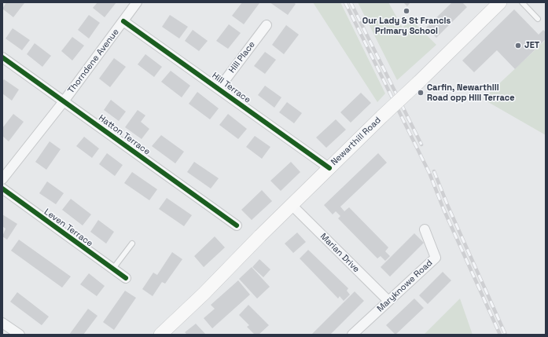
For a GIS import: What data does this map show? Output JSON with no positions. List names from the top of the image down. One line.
{"streets":{"main road":["Newarthill Road"],"street":["Hill Place","Thorndene Avenue","Hill Terrace","Hatton Terrace","Leven Terrace","Marian Drive","Maryknowe Road"]},"crossings":[["Hill Place","Hill Terrace"],["Thorndene Avenue","Hill Terrace"],["Thorndene Avenue","Hatton Terrace"],["Hill Terrace","Newarthill Road"],["Newarthill Road","Marian Drive"],["Marian Drive","Maryknowe Road"]],"places":["Our Lady & St Francis Primary School","JET","Carfin, Newarthill Road opp Hill Terrace"]}
